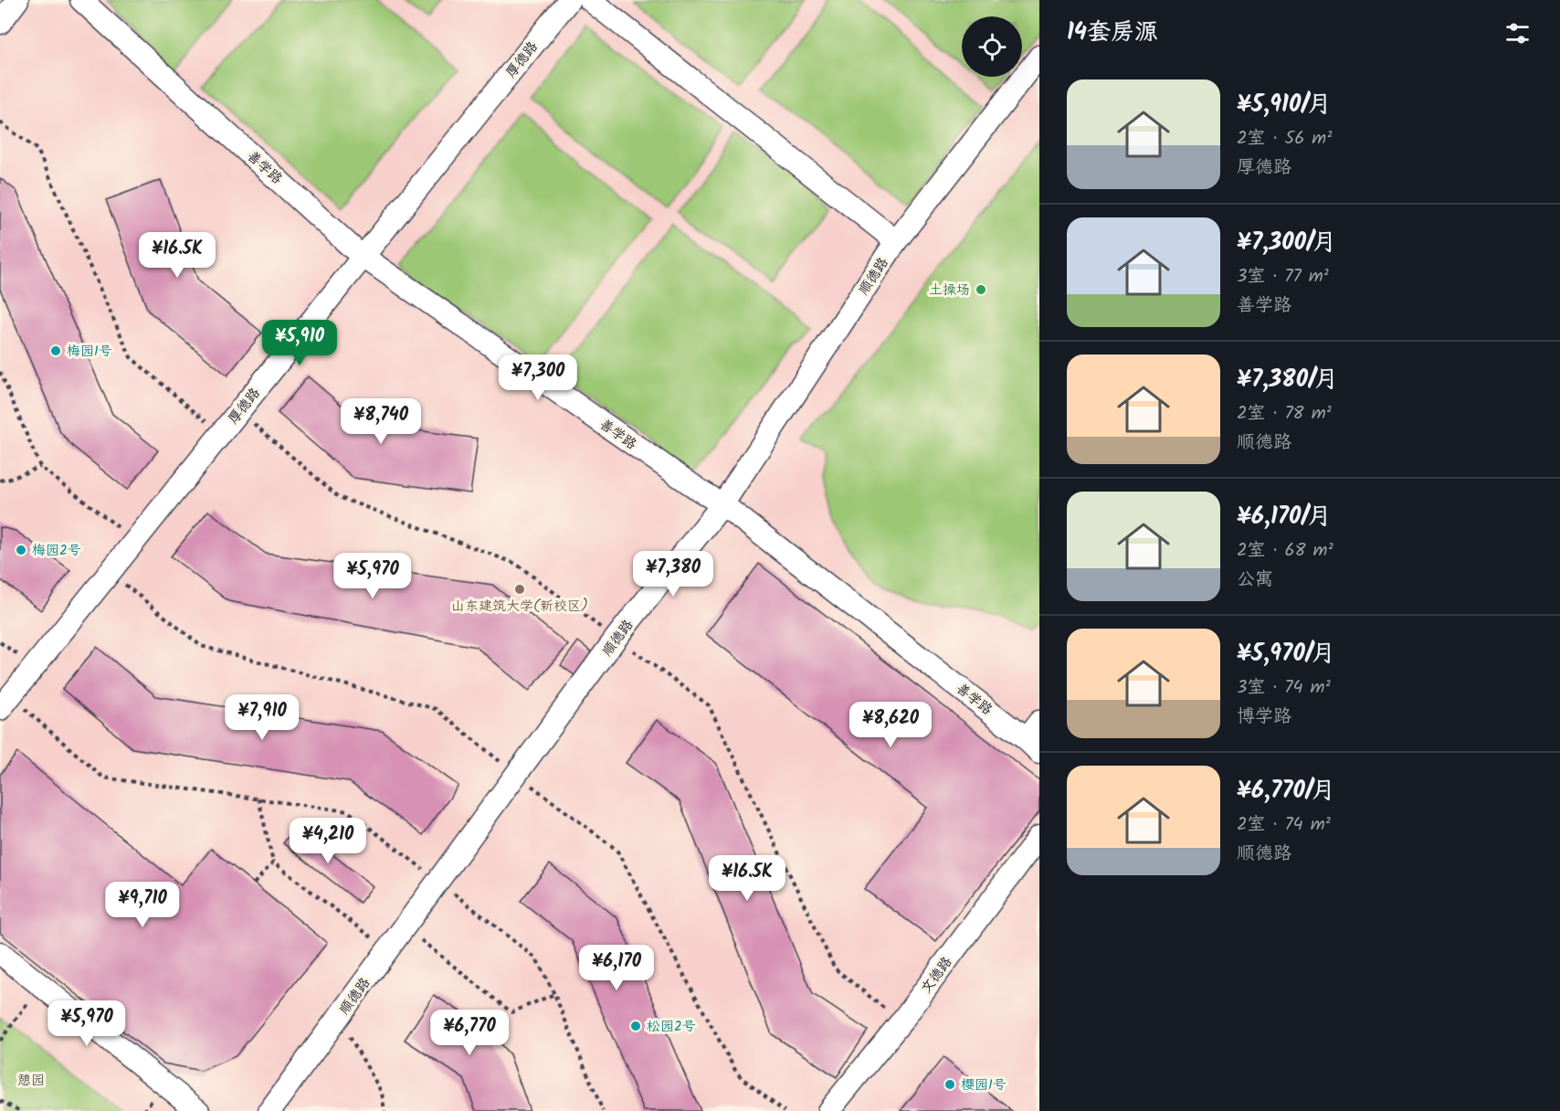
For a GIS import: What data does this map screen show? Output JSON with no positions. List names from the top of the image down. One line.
{"streets":{"street":["厚德路","善学路","顺德路","文德路"]},"crossings":[["厚德路","善学路"],["善学路","顺德路"]],"parks":["憩园"],"places":["土操场","梅园1号","梅园2号","山东建筑大学(新校区)","松园2号","樱园1号"],"page":{"heading":"14套房源","list":[{"name":"¥5,910/月","note":"2室 · 56 m² · 厚德路"},{"name":"¥7,300/月","note":"3室 · 77 m² · 善学路"},{"name":"¥7,380/月","note":"2室 · 78 m² · 顺德路"},{"name":"¥6,170/月","note":"2室 · 68 m² · 公寓"},{"name":"¥5,970/月","note":"3室 · 74 m² · 博学路"},{"name":"¥6,770/月","note":"2室 · 74 m² · 顺德路"}],"price":["¥16.5K","¥5,910","¥7,300","¥8,740","¥7,380","¥5,970","¥7,910","¥8,620","¥4,210","¥16.5K","¥9,710","¥6,170","¥5,970","¥6,770"]}}
